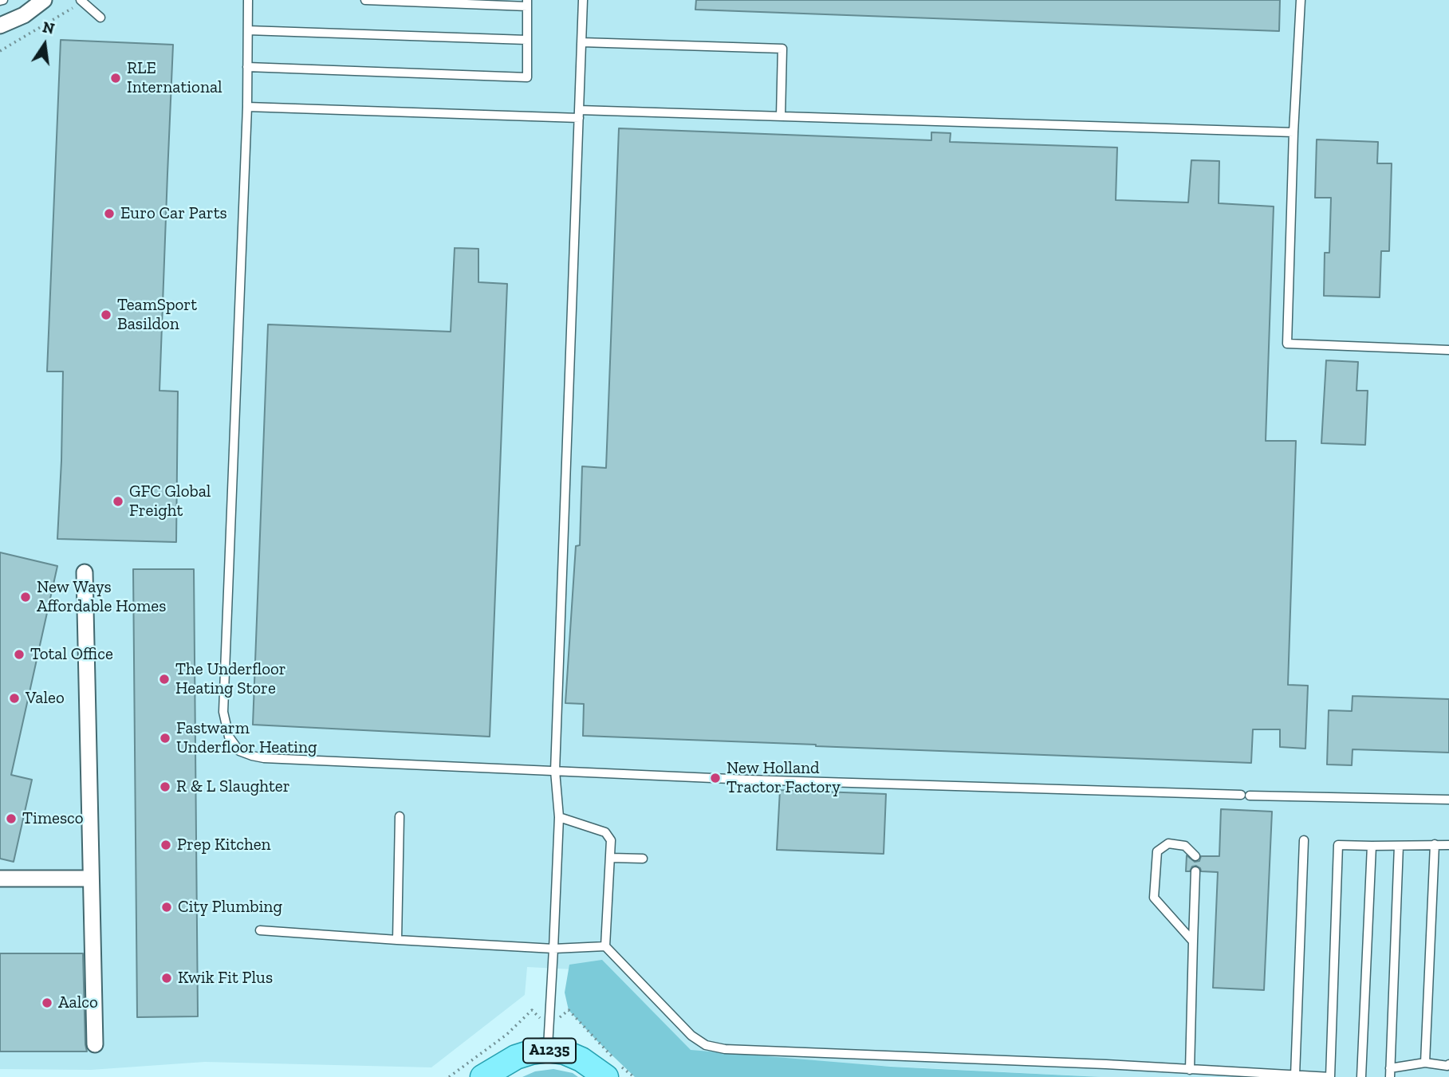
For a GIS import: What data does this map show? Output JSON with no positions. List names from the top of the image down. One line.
{"streets":{"main road":["A1235"]},"places":["RLE International","Euro Car Parts","TeamSport Basildon","GFC Global Freight","New Ways Affordable Homes","Total Office","The Underfloor Heating Store","Valeo","Fastwarm Underfloor Heating","New Holland Tractor Factory","R & L Slaughter","Timesco","Prep Kitchen","City Plumbing","Kwik Fit Plus","Aalco"],"north":"top"}
